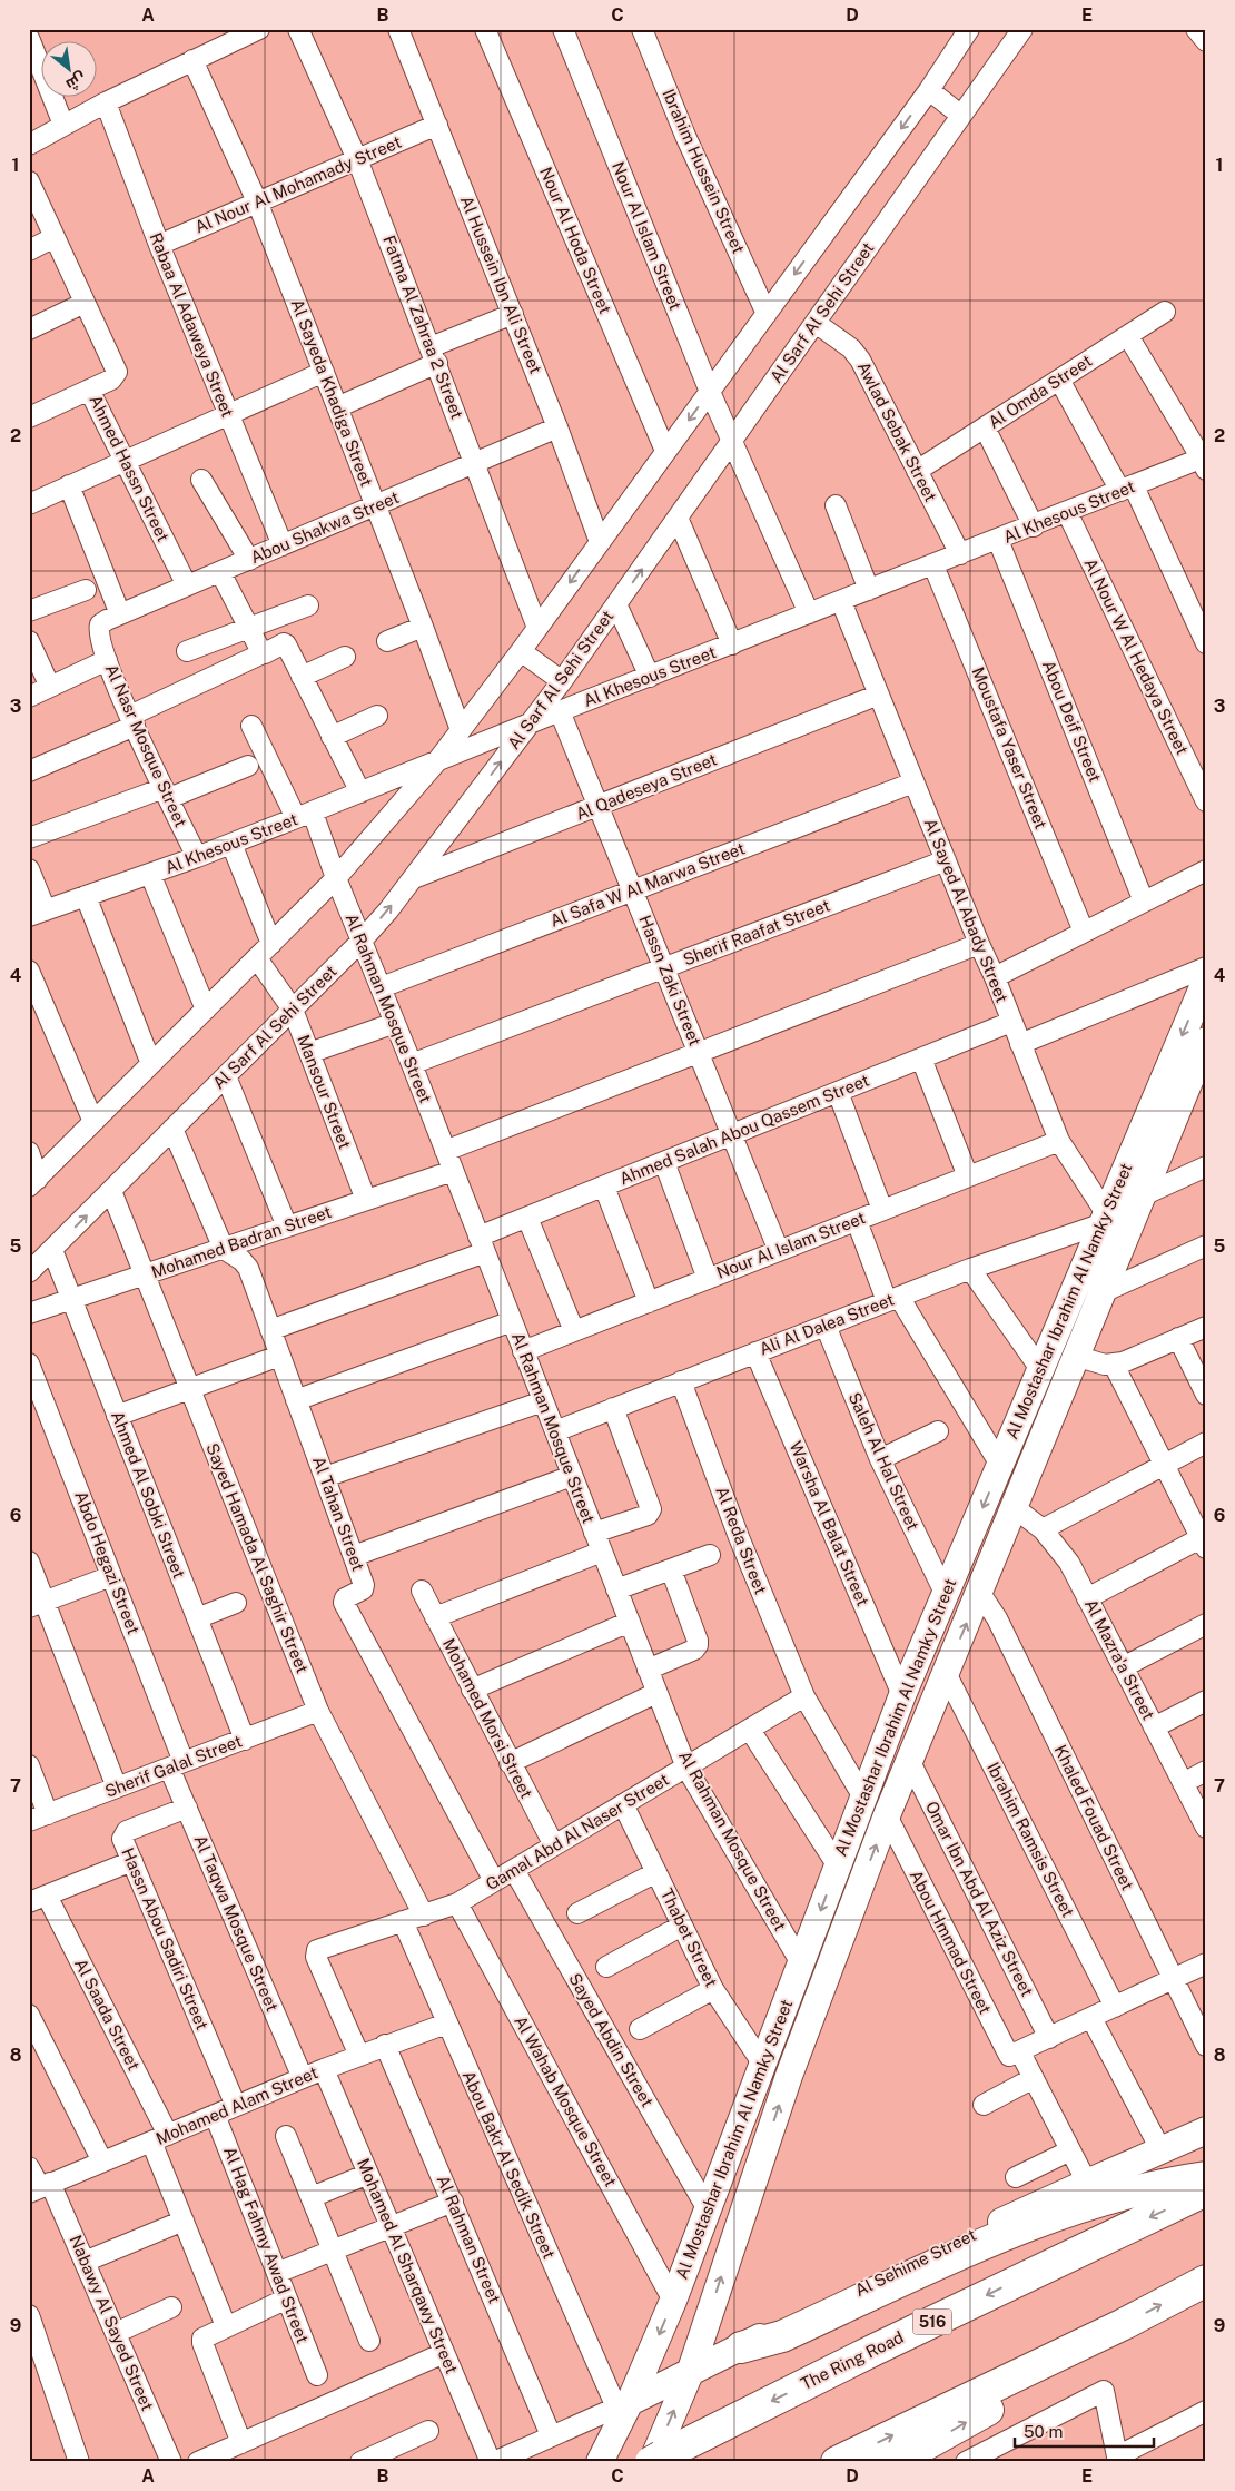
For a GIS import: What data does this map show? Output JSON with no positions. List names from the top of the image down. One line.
{"streets":{"highway":["516","The Ring Road"],"main road":["Al Mostashar Ibrahim Al Namky Street","Al Sehime Street"],"street":["Ibrahim Hussein Street","Al Nour Al Mohamady Street","Nour Al Islam Street","Nour Al Hoda Street","Al Hussein Ibn Ali Street","Al Sarf Al Sehi Street","Rabaa Al Adaweya Street","Fatma Al Zahraa 2 Street","Al Omda Street","Al Sayeda Khadiga Street","Awlad Sebak Street","Ahmed Hassn Street","Al Khesous Street","Abou Shakwa Street","Al Nour W Al Hedaya Street","Abou Deif Street","Al Nasr Mosque Street","Moustafa Yaser Street","Al Qadeseya Street","Al Safa W Al Marwa Street","Al Sayed Al Abady Street","Sherif Raafat Street","Hassn Zaki Street","Al Rahman Mosque Street","Mansour Street","Ahmed Salah Abou Qassem Street","Mohamed Badran Street","Ali Al Dalea Street","Saleh Al Hal Street","Ahmed Al Sobki Street","Al Tahan Street","Warsha Al Balat Street","Al Reda Street","Sayed Hamada Al Saghir Street","Abdo Hegazi Street","Al Mazra'a Street","Mohamed Morsi Street","Sherif Galal Street","Khaled Fouad Street","Gamal Abd Al Naser Street","Ibrahim Ramsis Street","Omar Ibn Abd Al Aziz Street","Al Taqwa Mosque Street","Thabet Street","Hassn Abou Sadiri Street","Abou Hmmad Street","Al Saada Street","Sayed Abdin Street","Al Wahab Mosque Street","Mohamed Alam Street","Abou Bakr Al Sedik Street","Al Rahman Street","Al Hag Fahmy Awad Street","Mohamed Al Sharqawy Street","Nabawy Al Sayed Street"]},"crossings":[["Al Nour Al Mohamady Street","Al Hussein Ibn Ali Street"],["Al Nour Al Mohamady Street","Rabaa Al Adaweya Street"],["Al Nour Al Mohamady Street","Fatma Al Zahraa 2 Street"],["Al Nour Al Mohamady Street","Al Sayeda Khadiga Street"],["Nour Al Islam Street","Al Sarf Al Sehi Street"],["Nour Al Islam Street","Al Khesous Street"],["Nour Al Islam Street","Al Sayed Al Abady Street"],["Nour Al Islam Street","Hassn Zaki Street"],["Nour Al Islam Street","Al Rahman Mosque Street"],["Al Hussein Ibn Ali Street","Abou Shakwa Street"],["Al Sarf Al Sehi Street","Awlad Sebak Street"],["Al Sarf Al Sehi Street","Al Khesous Street"],["Al Sarf Al Sehi Street","Al Qadeseya Street"],["Al Sarf Al Sehi Street","Al Rahman Mosque Street"],["Al Sarf Al Sehi Street","Mansour Street"],["Al Sarf Al Sehi Street","Ahmed Al Sobki Street"],["Al Sarf Al Sehi Street","Sayed Hamada Al Saghir Street"],["Rabaa Al Adaweya Street","Abou Shakwa Street"],["Fatma Al Zahraa 2 Street","Abou Shakwa Street"],["Al Omda Street","Awlad Sebak Street"],["Al Sayeda Khadiga Street","Abou Shakwa Street"],["Awlad Sebak Street","Al Khesous Street"],["Ahmed Hassn Street","Abou Shakwa Street"],["Al Khesous Street","Al Nour W Al Hedaya Street"],["Al Khesous Street","Abou Deif Street"],["Al Khesous Street","Al Nasr Mosque Street"],["Al Khesous Street","Moustafa Yaser Street"],["Al Khesous Street","Al Sayed Al Abady Street"],["Al Khesous Street","Hassn Zaki Street"],["Al Khesous Street","Al Rahman Mosque Street"],["Abou Shakwa Street","Al Nasr Mosque Street"],["Al Qadeseya Street","Al Sayed Al Abady Street"],["Al Qadeseya Street","Hassn Zaki Street"],["Al Safa W Al Marwa Street","Al Sayed Al Abady Street"],["Al Safa W Al Marwa Street","Hassn Zaki Street"],["Al Safa W Al Marwa Street","Al Rahman Mosque Street"],["Al Sayed Al Abady Street","Sherif Raafat Street"],["Al Sayed Al Abady Street","Ahmed Salah Abou Qassem Street"],["Al Sayed Al Abady Street","Al Mostashar Ibrahim Al Namky Street"],["Al Sayed Al Abady Street","Ali Al Dalea Street"],["Sherif Raafat Street","Hassn Zaki Street"],["Sherif Raafat Street","Al Rahman Mosque Street"],["Hassn Zaki Street","Ahmed Salah Abou Qassem Street"],["Al Rahman Mosque Street","Ahmed Salah Abou Qassem Street"],["Al Rahman Mosque Street","Mohamed Badran Street"],["Al Rahman Mosque Street","Al Mostashar Ibrahim Al Namky Street"],["Al Rahman Mosque Street","Ali Al Dalea Street"],["Al Rahman Mosque Street","Gamal Abd Al Naser Street"],["Mansour Street","Mohamed Badran Street"],["Ahmed Salah Abou Qassem Street","Al Tahan Street"],["Mohamed Badran Street","Ahmed Al Sobki Street"],["Mohamed Badran Street","Al Tahan Street"],["Mohamed Badran Street","Sayed Hamada Al Saghir Street"],["Al Mostashar Ibrahim Al Namky Street","Ali Al Dalea Street"],["Al Mostashar Ibrahim Al Namky Street","Saleh Al Hal Street"],["Al Mostashar Ibrahim Al Namky Street","Warsha Al Balat Street"],["Al Mostashar Ibrahim Al Namky Street","Al Reda Street"],["Al Mostashar Ibrahim Al Namky Street","Al Mazra'a Street"],["Al Mostashar Ibrahim Al Namky Street","Khaled Fouad Street"],["Al Mostashar Ibrahim Al Namky Street","Ibrahim Ramsis Street"],["Al Mostashar Ibrahim Al Namky Street","Omar Ibn Abd Al Aziz Street"],["Al Mostashar Ibrahim Al Namky Street","Thabet Street"],["Al Mostashar Ibrahim Al Namky Street","Abou Hmmad Street"],["Al Mostashar Ibrahim Al Namky Street","Sayed Abdin Street"],["Al Mostashar Ibrahim Al Namky Street","Al Wahab Mosque Street"],["Al Mostashar Ibrahim Al Namky Street","Abou Bakr Al Sedik Street"],["Al Mostashar Ibrahim Al Namky Street","Al Sehime Street"],["Al Mostashar Ibrahim Al Namky Street","The Ring Road"],["Ali Al Dalea Street","Saleh Al Hal Street"],["Ali Al Dalea Street","Warsha Al Balat Street"],["Ali Al Dalea Street","Al Reda Street"],["Ahmed Al Sobki Street","Sherif Galal Street"],["Al Tahan Street","Gamal Abd Al Naser Street"],["Al Reda Street","Gamal Abd Al Naser Street"],["Sayed Hamada Al Saghir Street","Sherif Galal Street"],["Sayed Hamada Al Saghir Street","Gamal Abd Al Naser Street"],["Abdo Hegazi Street","Sherif Galal Street"],["Abdo Hegazi Street","Al Taqwa Mosque Street"],["Mohamed Morsi Street","Gamal Abd Al Naser Street"],["Sherif Galal Street","Al Taqwa Mosque Street"],["Gamal Abd Al Naser Street","Thabet Street"],["Gamal Abd Al Naser Street","Sayed Abdin Street"],["Gamal Abd Al Naser Street","Al Wahab Mosque Street"],["Gamal Abd Al Naser Street","Mohamed Alam Street"],["Gamal Abd Al Naser Street","Abou Bakr Al Sedik Street"],["Al Taqwa Mosque Street","Hassn Abou Sadiri Street"],["Al Taqwa Mosque Street","Mohamed Alam Street"],["Hassn Abou Sadiri Street","Mohamed Alam Street"],["Al Saada Street","Mohamed Alam Street"],["Mohamed Alam Street","Abou Bakr Al Sedik Street"],["Mohamed Alam Street","Al Rahman Street"],["Mohamed Alam Street","Al Hag Fahmy Awad Street"],["Mohamed Alam Street","Mohamed Al Sharqawy Street"],["Mohamed Alam Street","Nabawy Al Sayed Street"],["Abou Bakr Al Sedik Street","Al Sehime Street"]],"scale_bar":"50 m","north":"bottom right","grid":{"columns":["A","B","C","D","E"],"rows":["1","2","3","4","5","6","7","8","9"]}}
